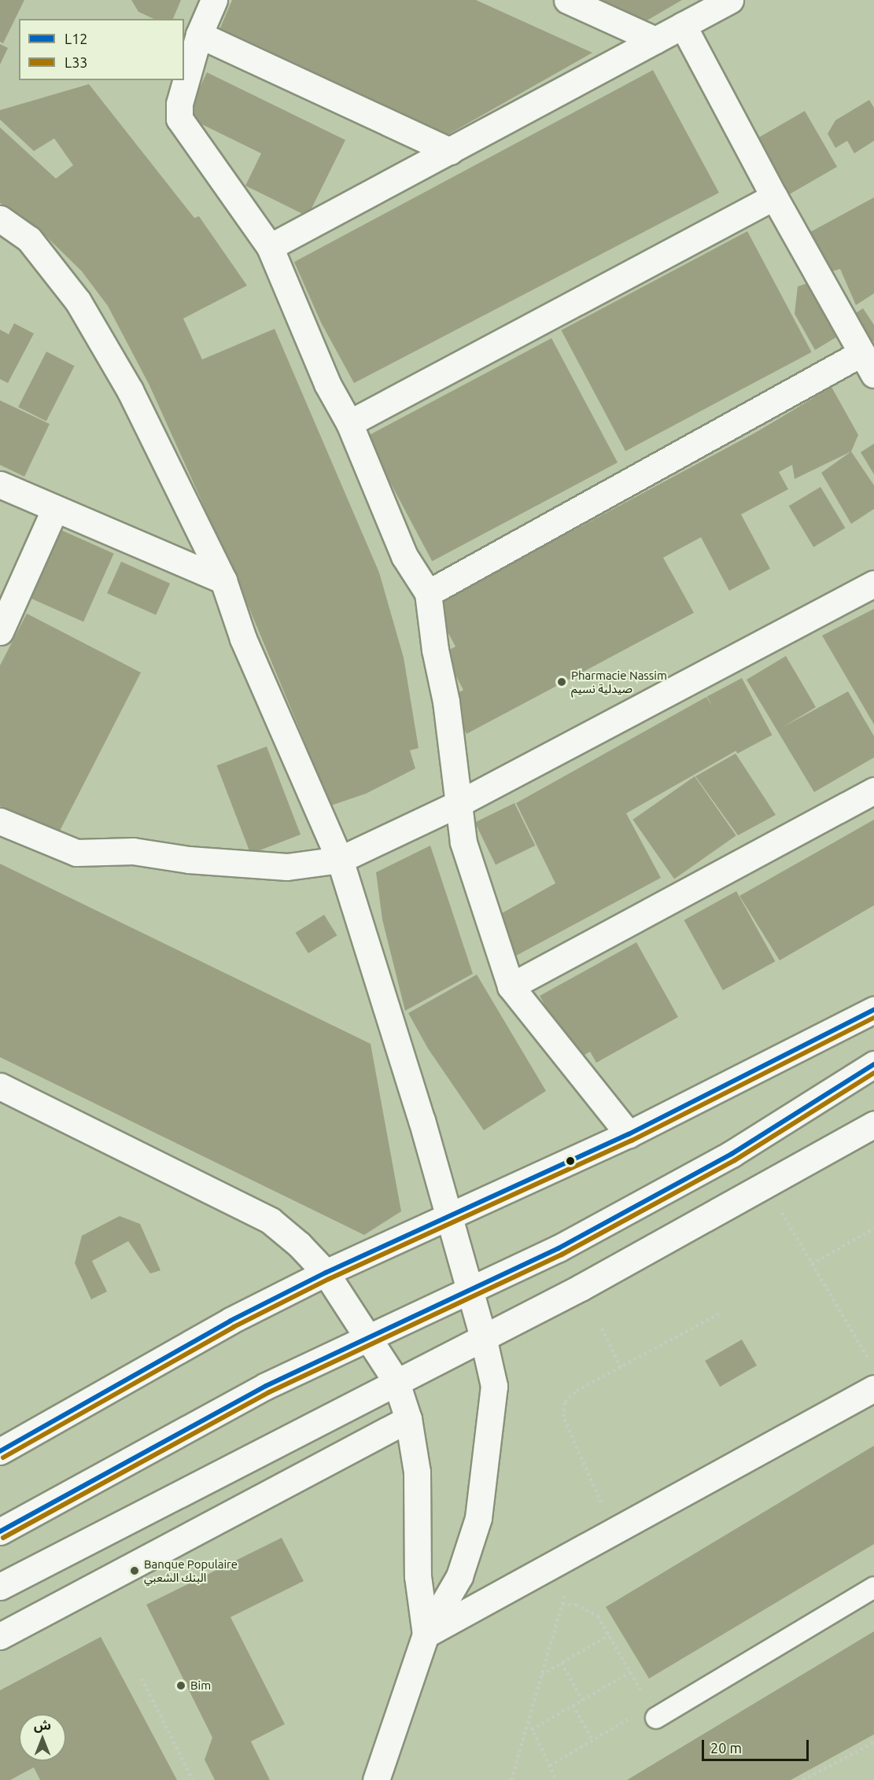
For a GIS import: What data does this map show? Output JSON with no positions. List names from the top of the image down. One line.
{"places":["Pharmacie Nassim صيدلية نسيم","Banque Populaire البنك الشعبي","Bim"],"lines":["transit line L12","transit line L33"],"legend":["L12","L33"],"scale_bar":"20 m","north":"top"}
